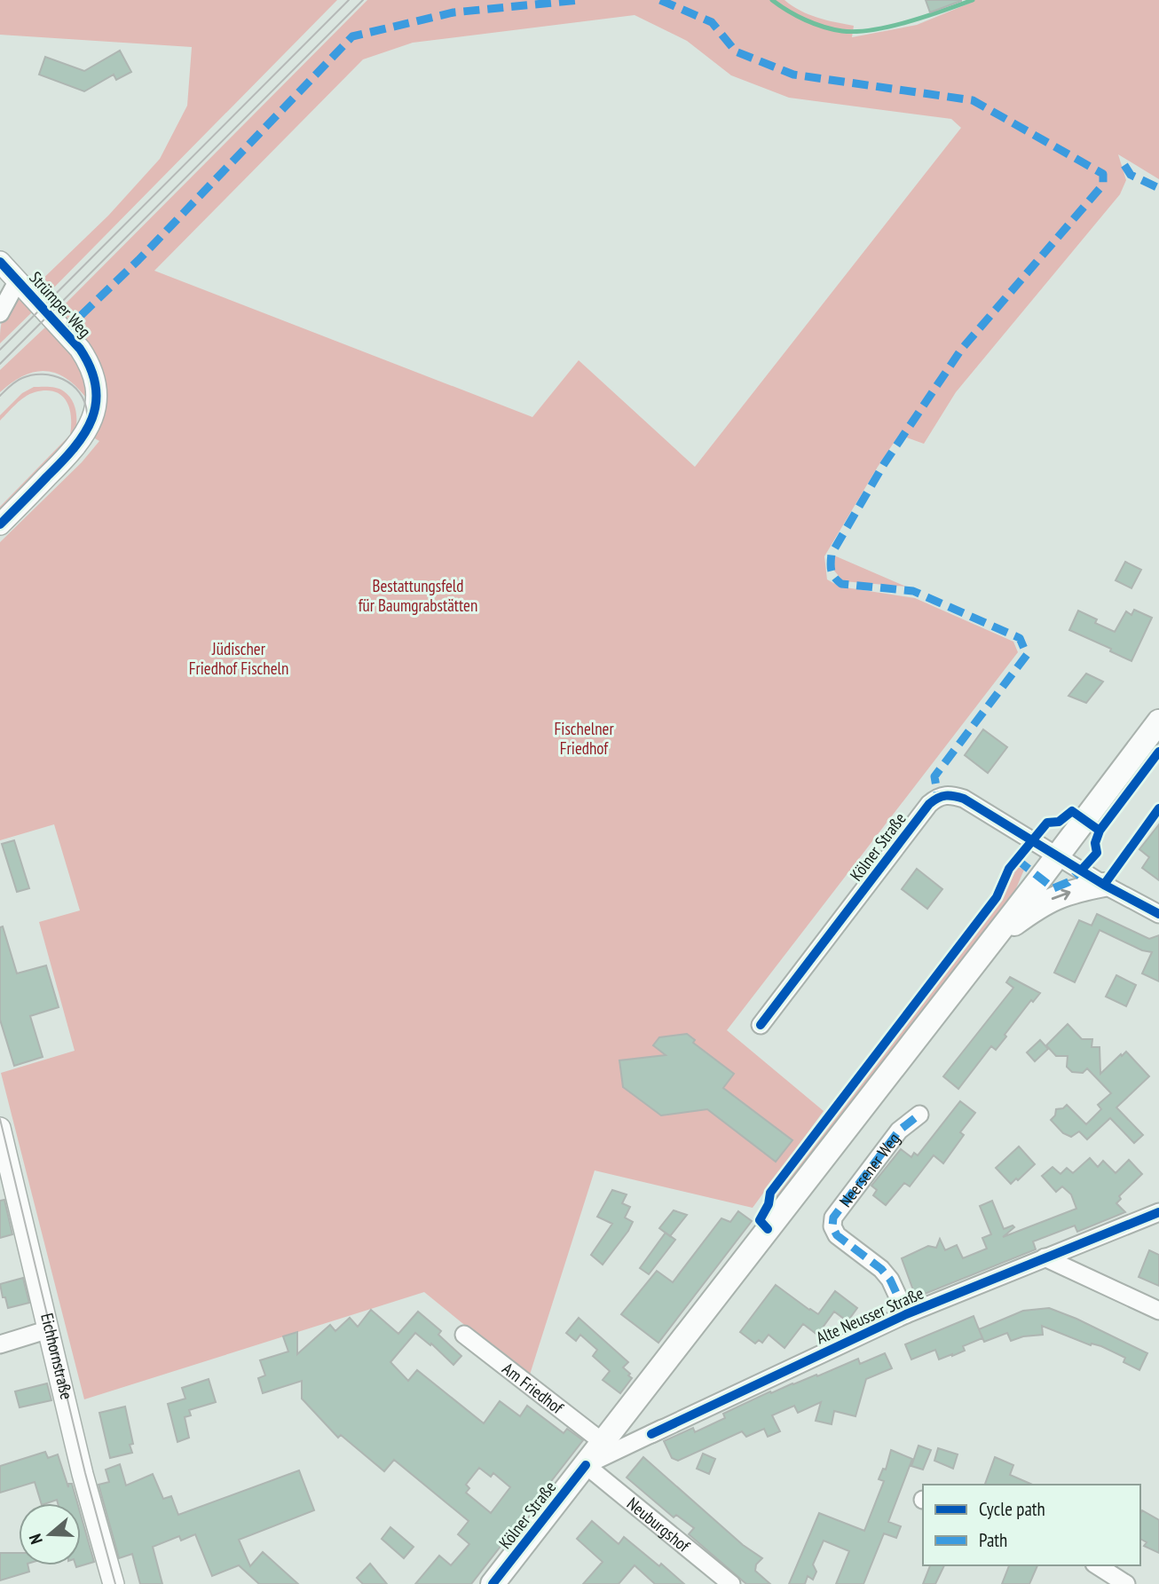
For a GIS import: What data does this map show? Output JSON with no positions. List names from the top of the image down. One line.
{"streets":{"main road":["Kölner Straße"],"street":["Strümper Weg","Neersener Weg","Alte Neusser Straße","Eichhornstraße","Am Friedhof","Neuburgshof"]},"crossings":[["Kölner Straße","Alte Neusser Straße"],["Kölner Straße","Am Friedhof"],["Kölner Straße","Neuburgshof"],["Neersener Weg","Alte Neusser Straße"],["Alte Neusser Straße","Neuburgshof"]],"parks":["Bestattungsfeld für Baumgrabstätten","Jüdischer Friedhof Fischeln","Fischelner Friedhof"],"legend":["Cycle path","Path"],"north":"left"}
